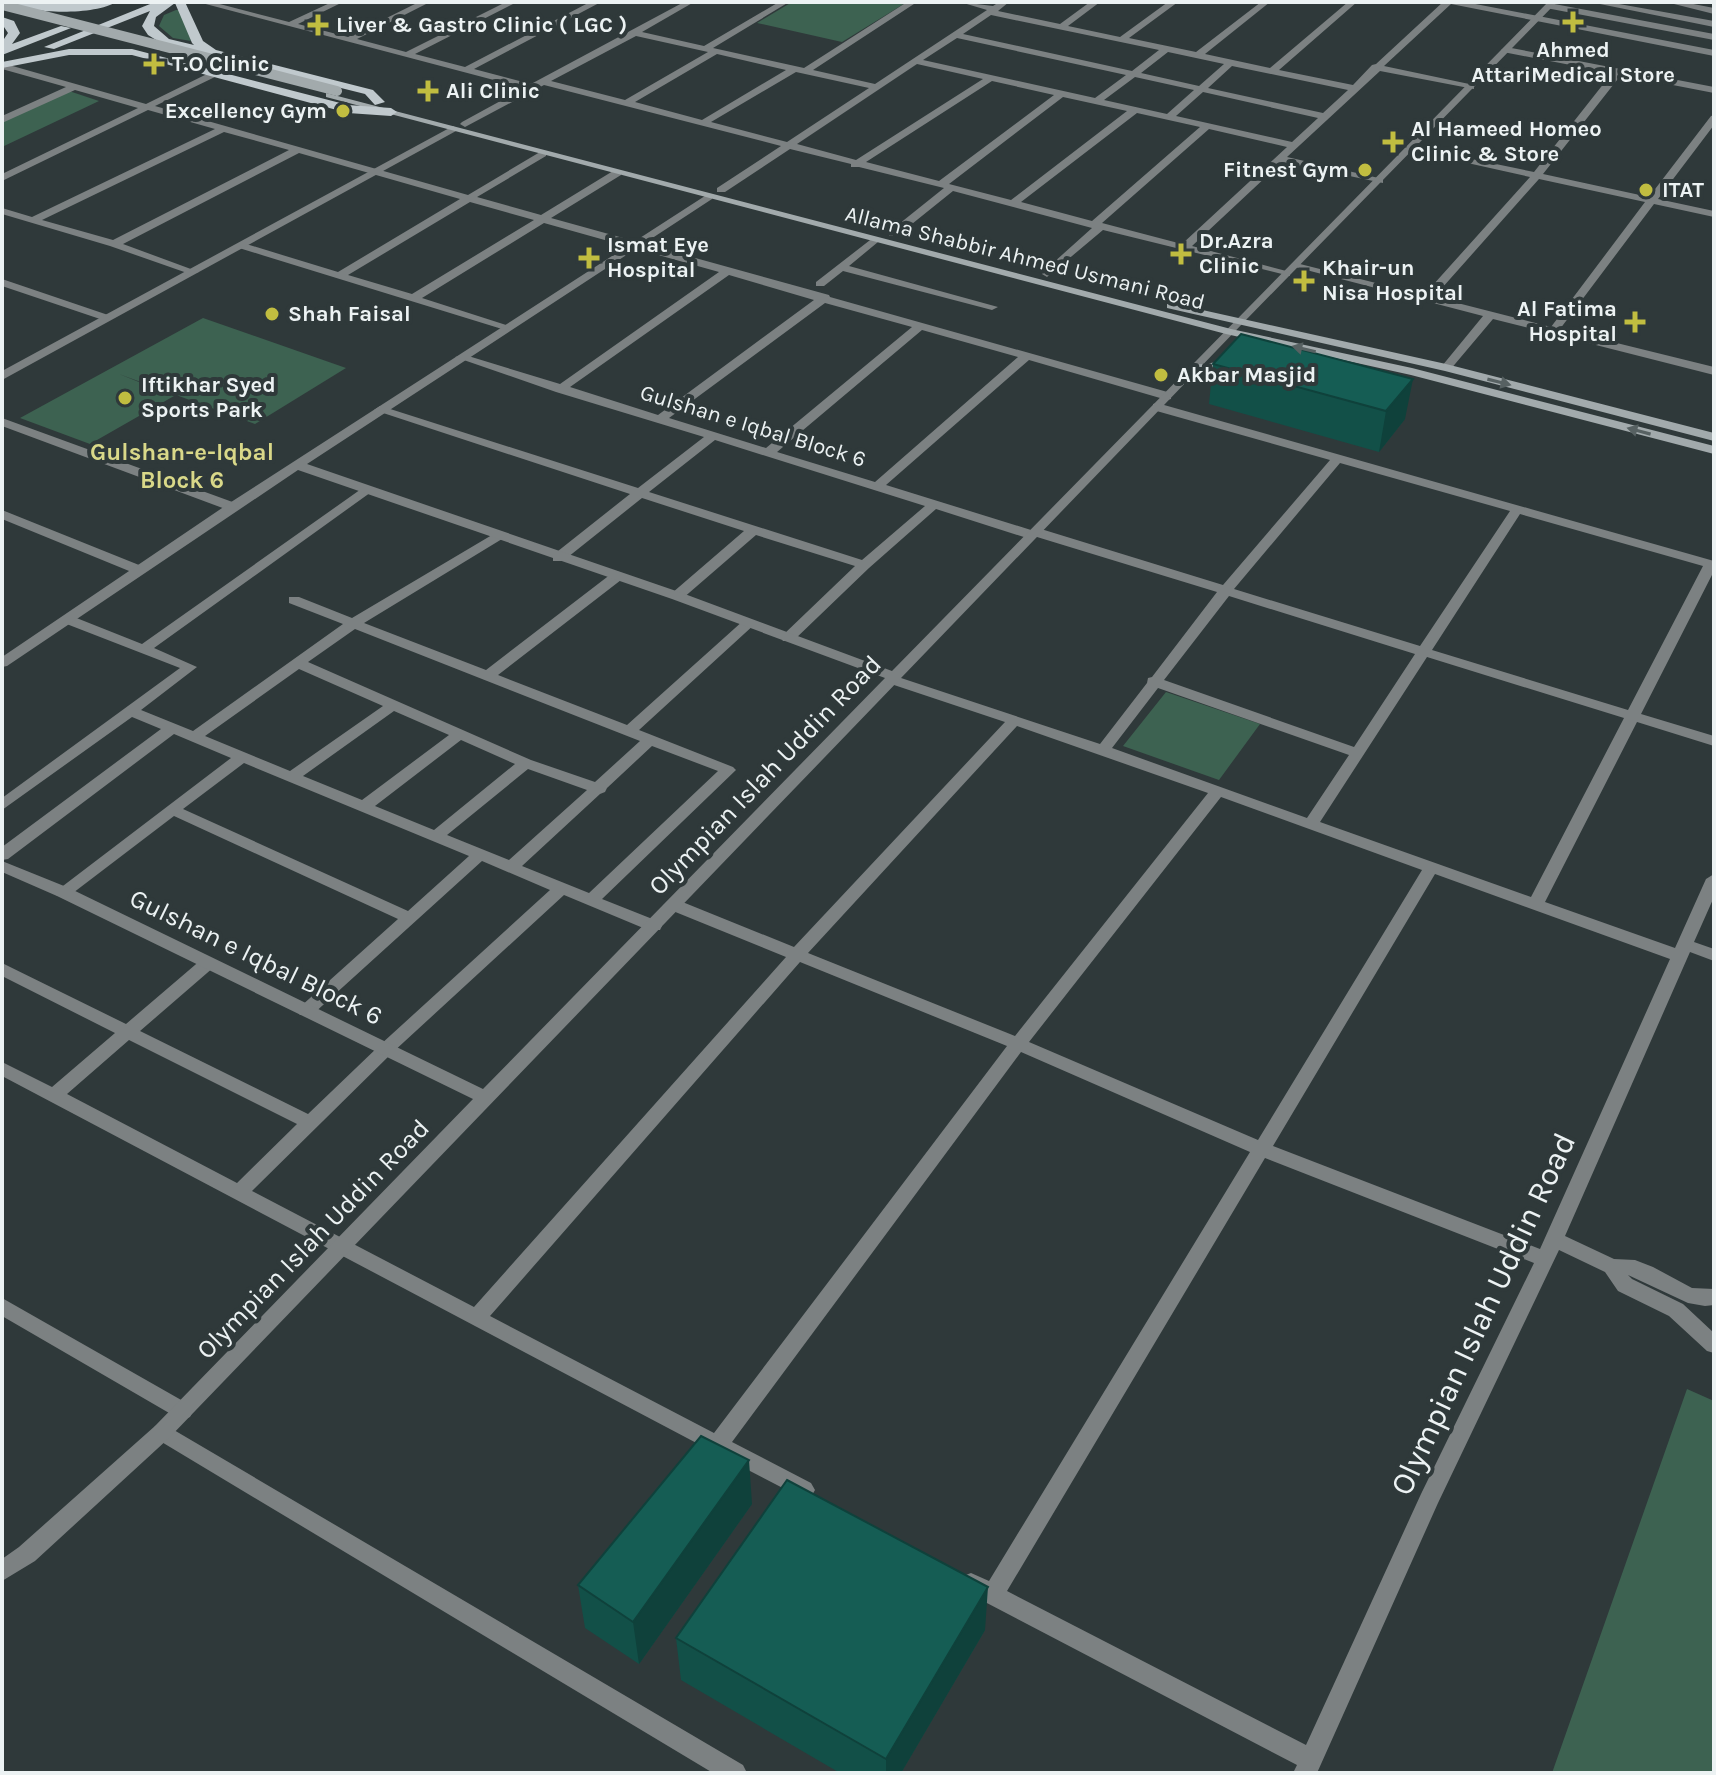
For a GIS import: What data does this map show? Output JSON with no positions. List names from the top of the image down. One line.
{"streets":{"main road":["Allama Shabbir Ahmed Usmani Road"],"street":["Gulshan e Iqbal Block 6","Olympian Islah Uddin Road"]},"crossings":[["Allama Shabbir Ahmed Usmani Road","Olympian Islah Uddin Road"],["Gulshan e Iqbal Block 6","Olympian Islah Uddin Road"]],"districts":["Gulshan-e-Iqbal Block 6"],"places":{"health":["Ahmed AttariMedical Store","Liver & Gastro Clinic ( LGC )","T.O Clinic","Ali Clinic","Al Hameed Homeo Clinic & Store","Dr.Azra Clinic","Ismat Eye Hospital","Khair-un Nisa Hospital","Al Fatima Hospital"],"other":["Excellency Gym","Fitnest Gym","ITAT","Shah Faisal","Akbar Masjid","Iftikhar Syed Sports Park"]}}
